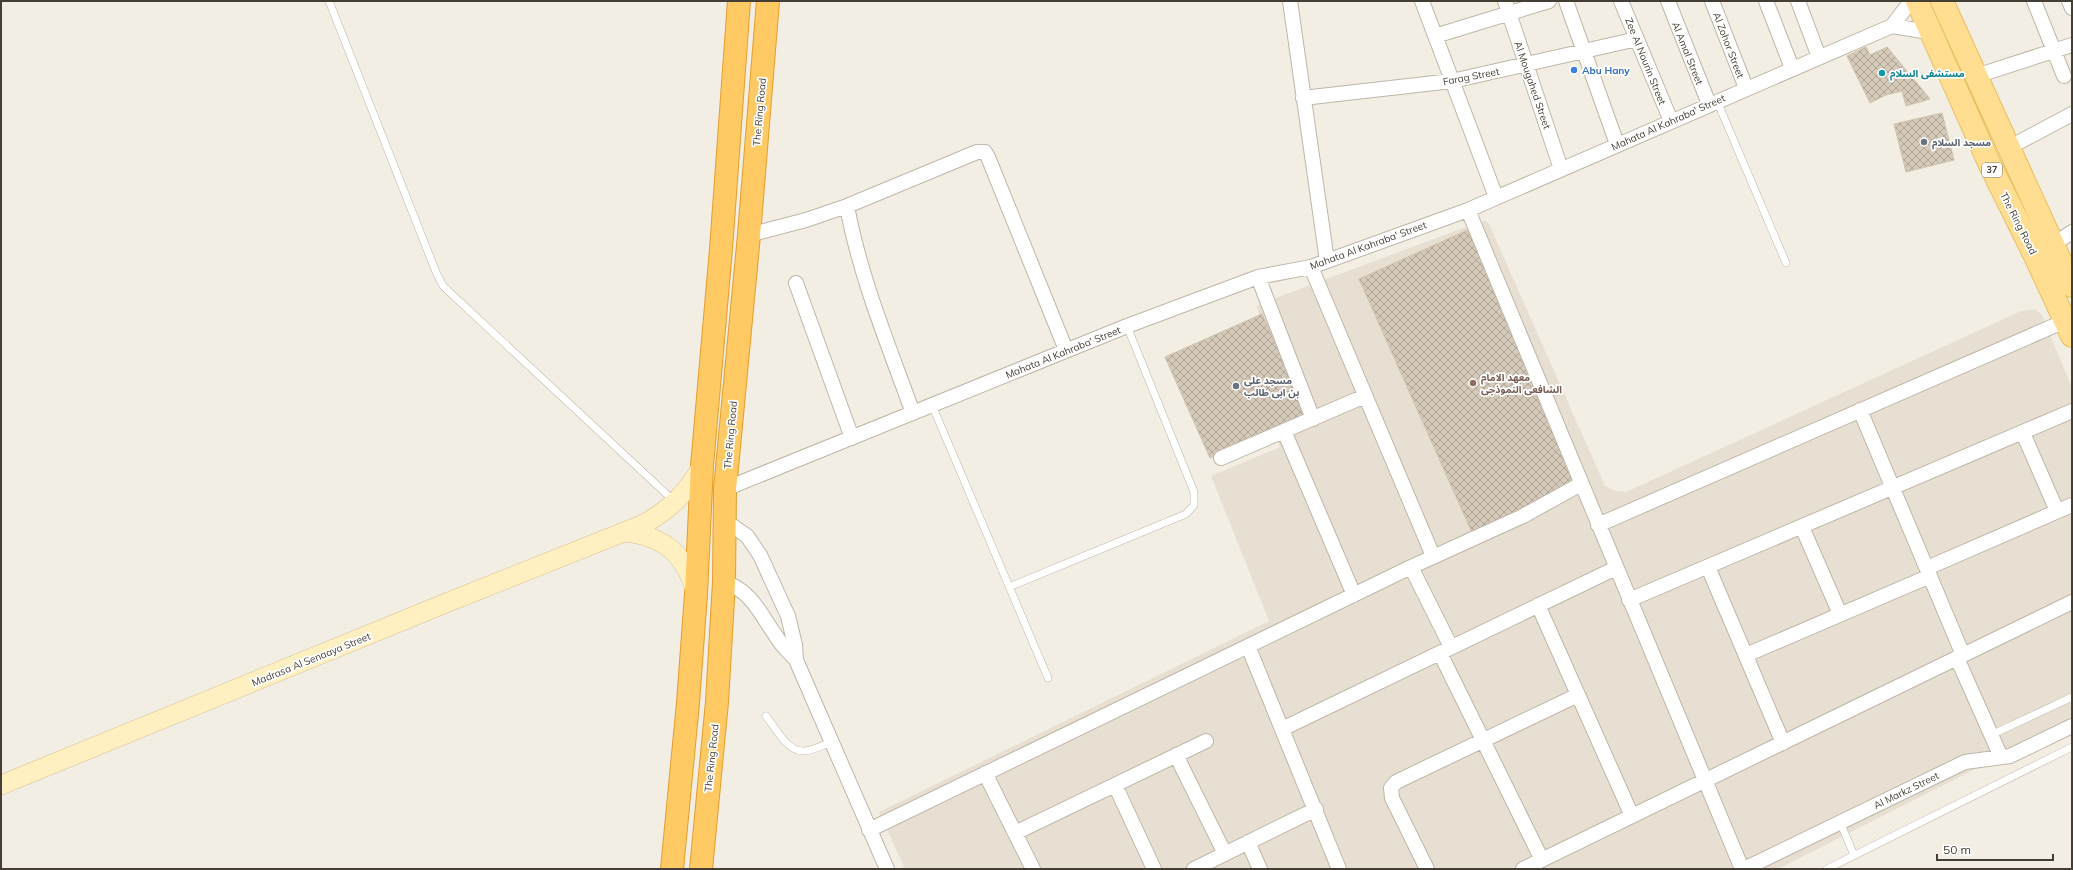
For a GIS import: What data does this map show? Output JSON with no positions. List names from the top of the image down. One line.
{"streets":{"highway":["The Ring Road"],"main road":["37"],"street":["Al Zohor Street","Al Amal Street","Zee Al Nourin Street","Farag Street","Al Mougahed Street","Mahata Al Kahraba' Street","Madrasa Al Senaaya Street","Al Markz Street"]},"crossings":[["Al Zohor Street","Mahata Al Kahraba' Street"],["Al Amal Street","Mahata Al Kahraba' Street"],["Zee Al Nourin Street","Farag Street"],["Zee Al Nourin Street","Mahata Al Kahraba' Street"],["Farag Street","Al Mougahed Street"],["Al Mougahed Street","Mahata Al Kahraba' Street"],["The Ring Road","Mahata Al Kahraba' Street"]],"places":["Abu Hany","مستشفى السلام","مسجد السلام","معهد الامام الشافعى النموذجى","مسجد على بن ابى طالب"],"scale_bar":"50 m"}
